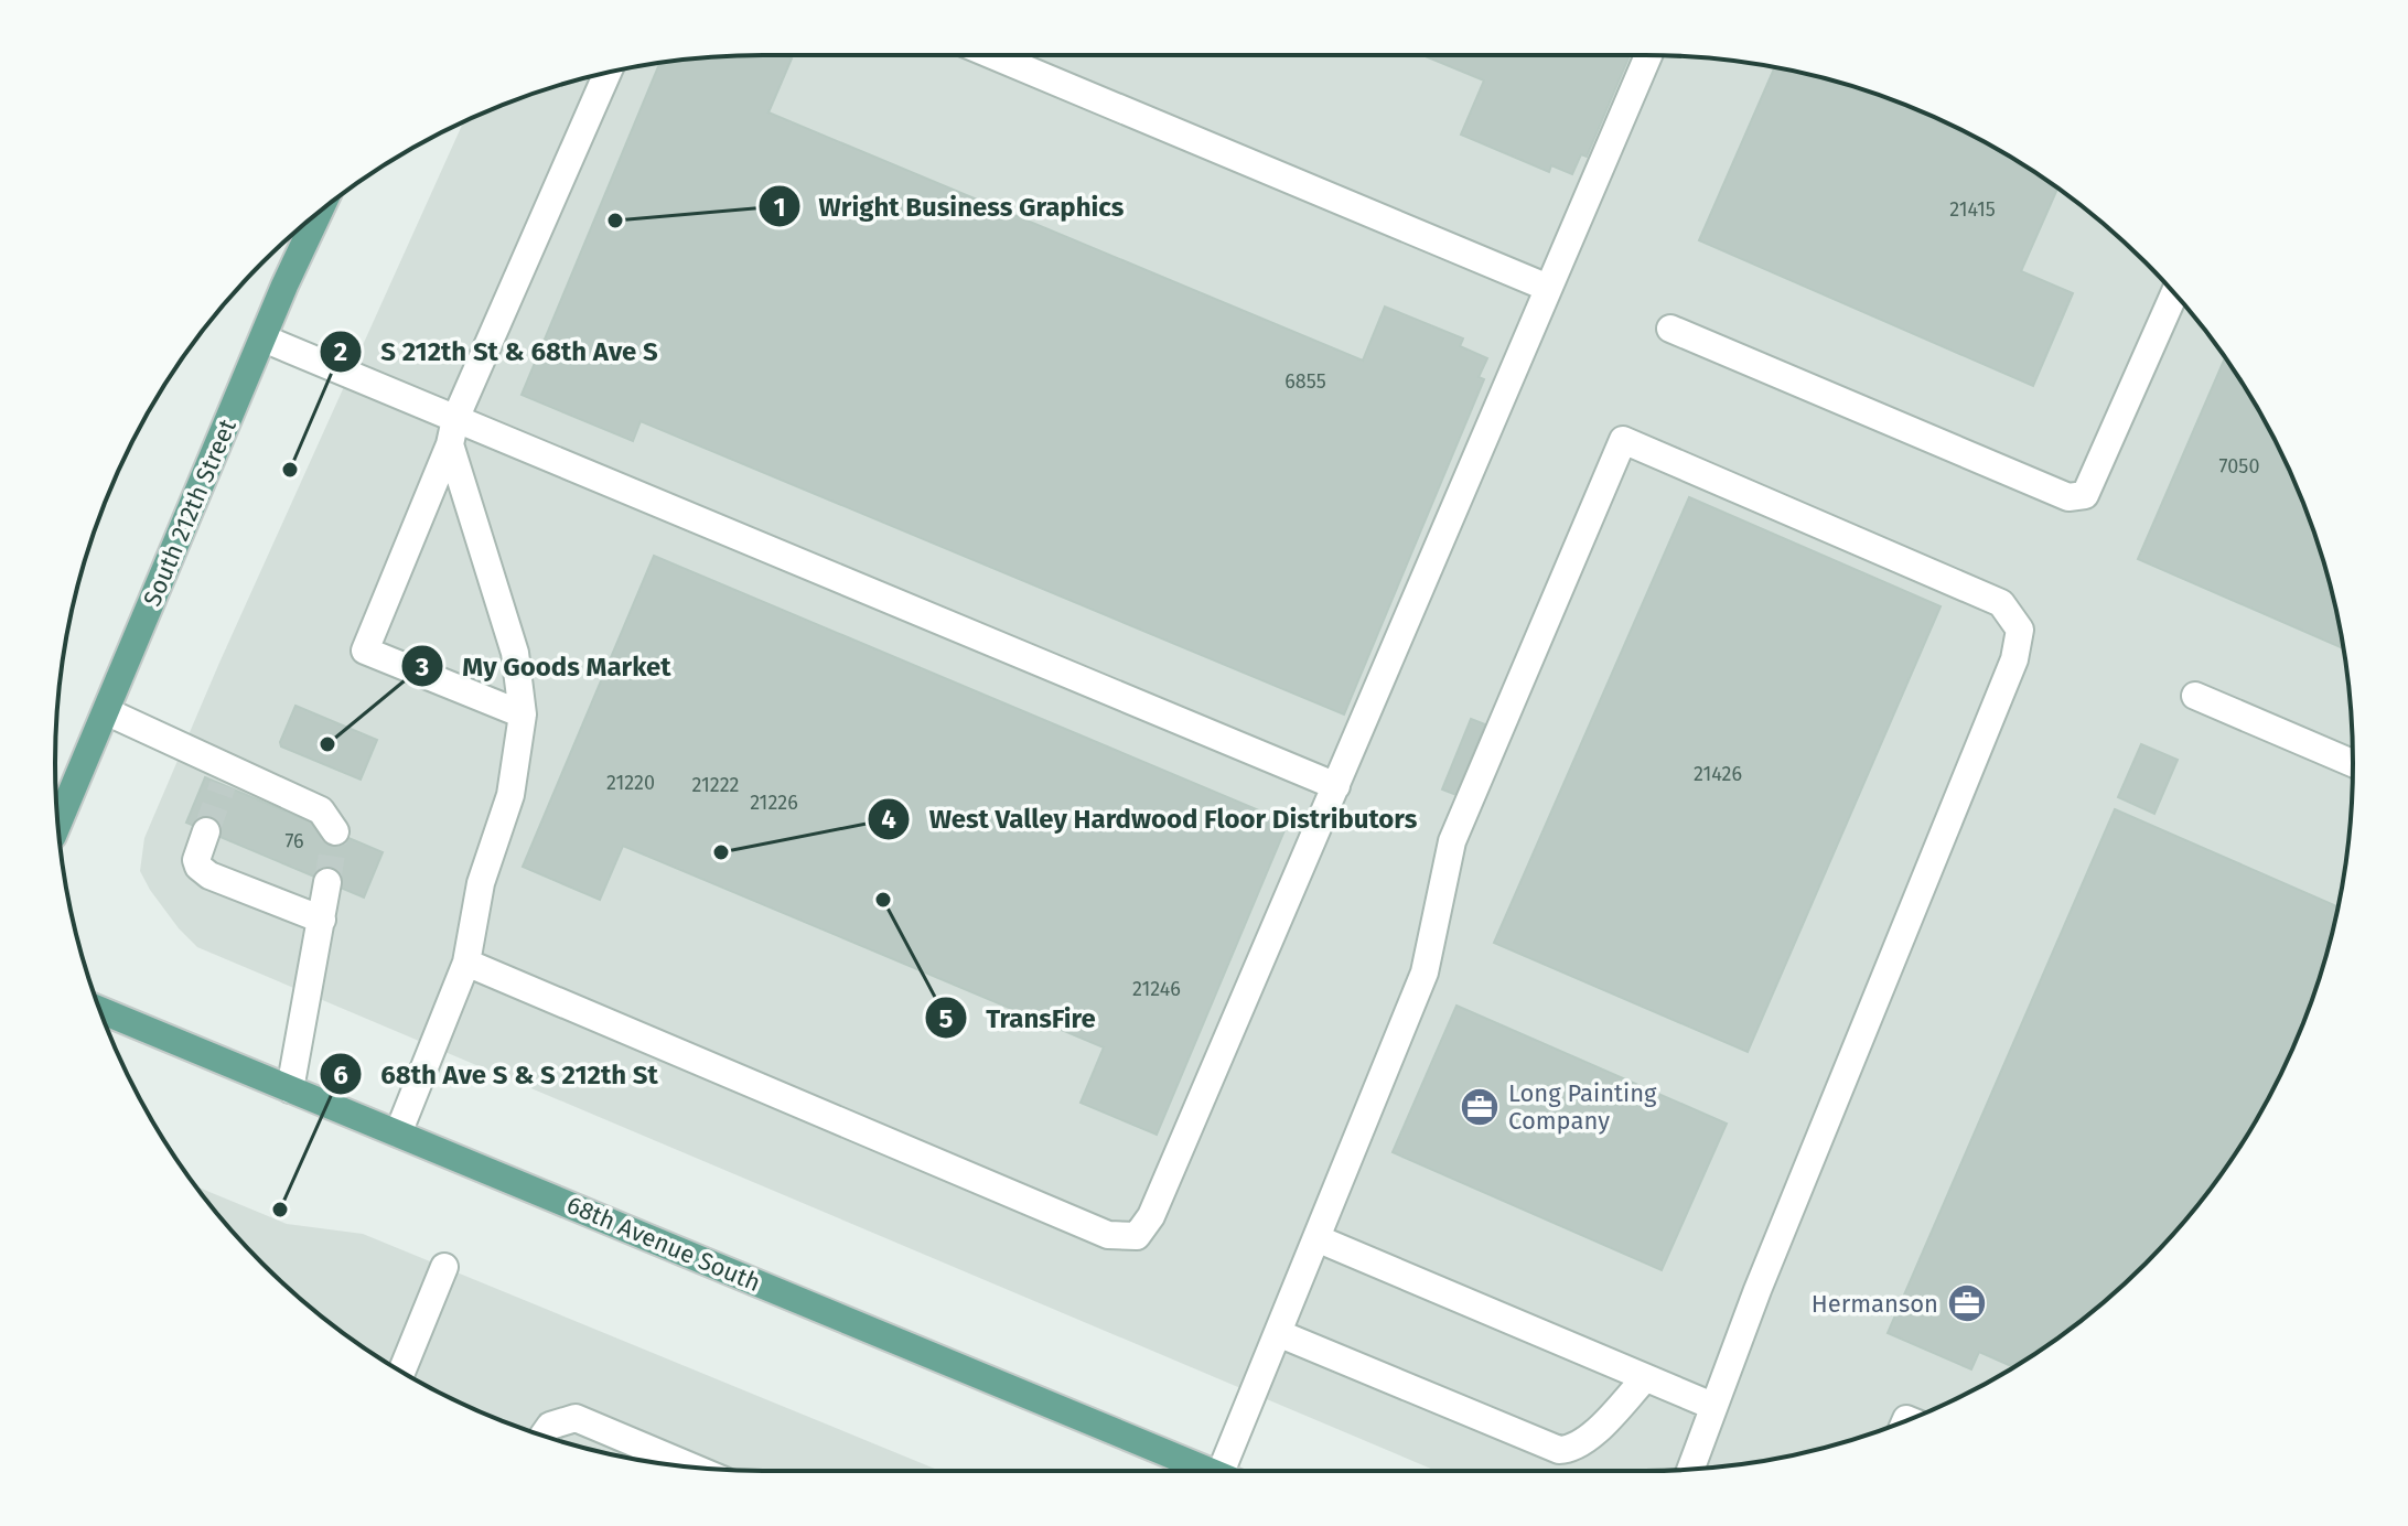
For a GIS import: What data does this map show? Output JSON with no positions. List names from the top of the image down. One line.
{"streets":{"main road":["South 212th Street","68th Avenue South"]},"places":{"other":["Wright Business Graphics","S 212th St & 68th Ave S","My Goods Market","West Valley Hardwood Floor Distributors","TransFire","68th Ave S & S 212th St"],"office":["Long Painting Company","Hermanson"]},"house_numbers":["21415","6855","7050","21426","21220","21222","21226","76","21246"]}
